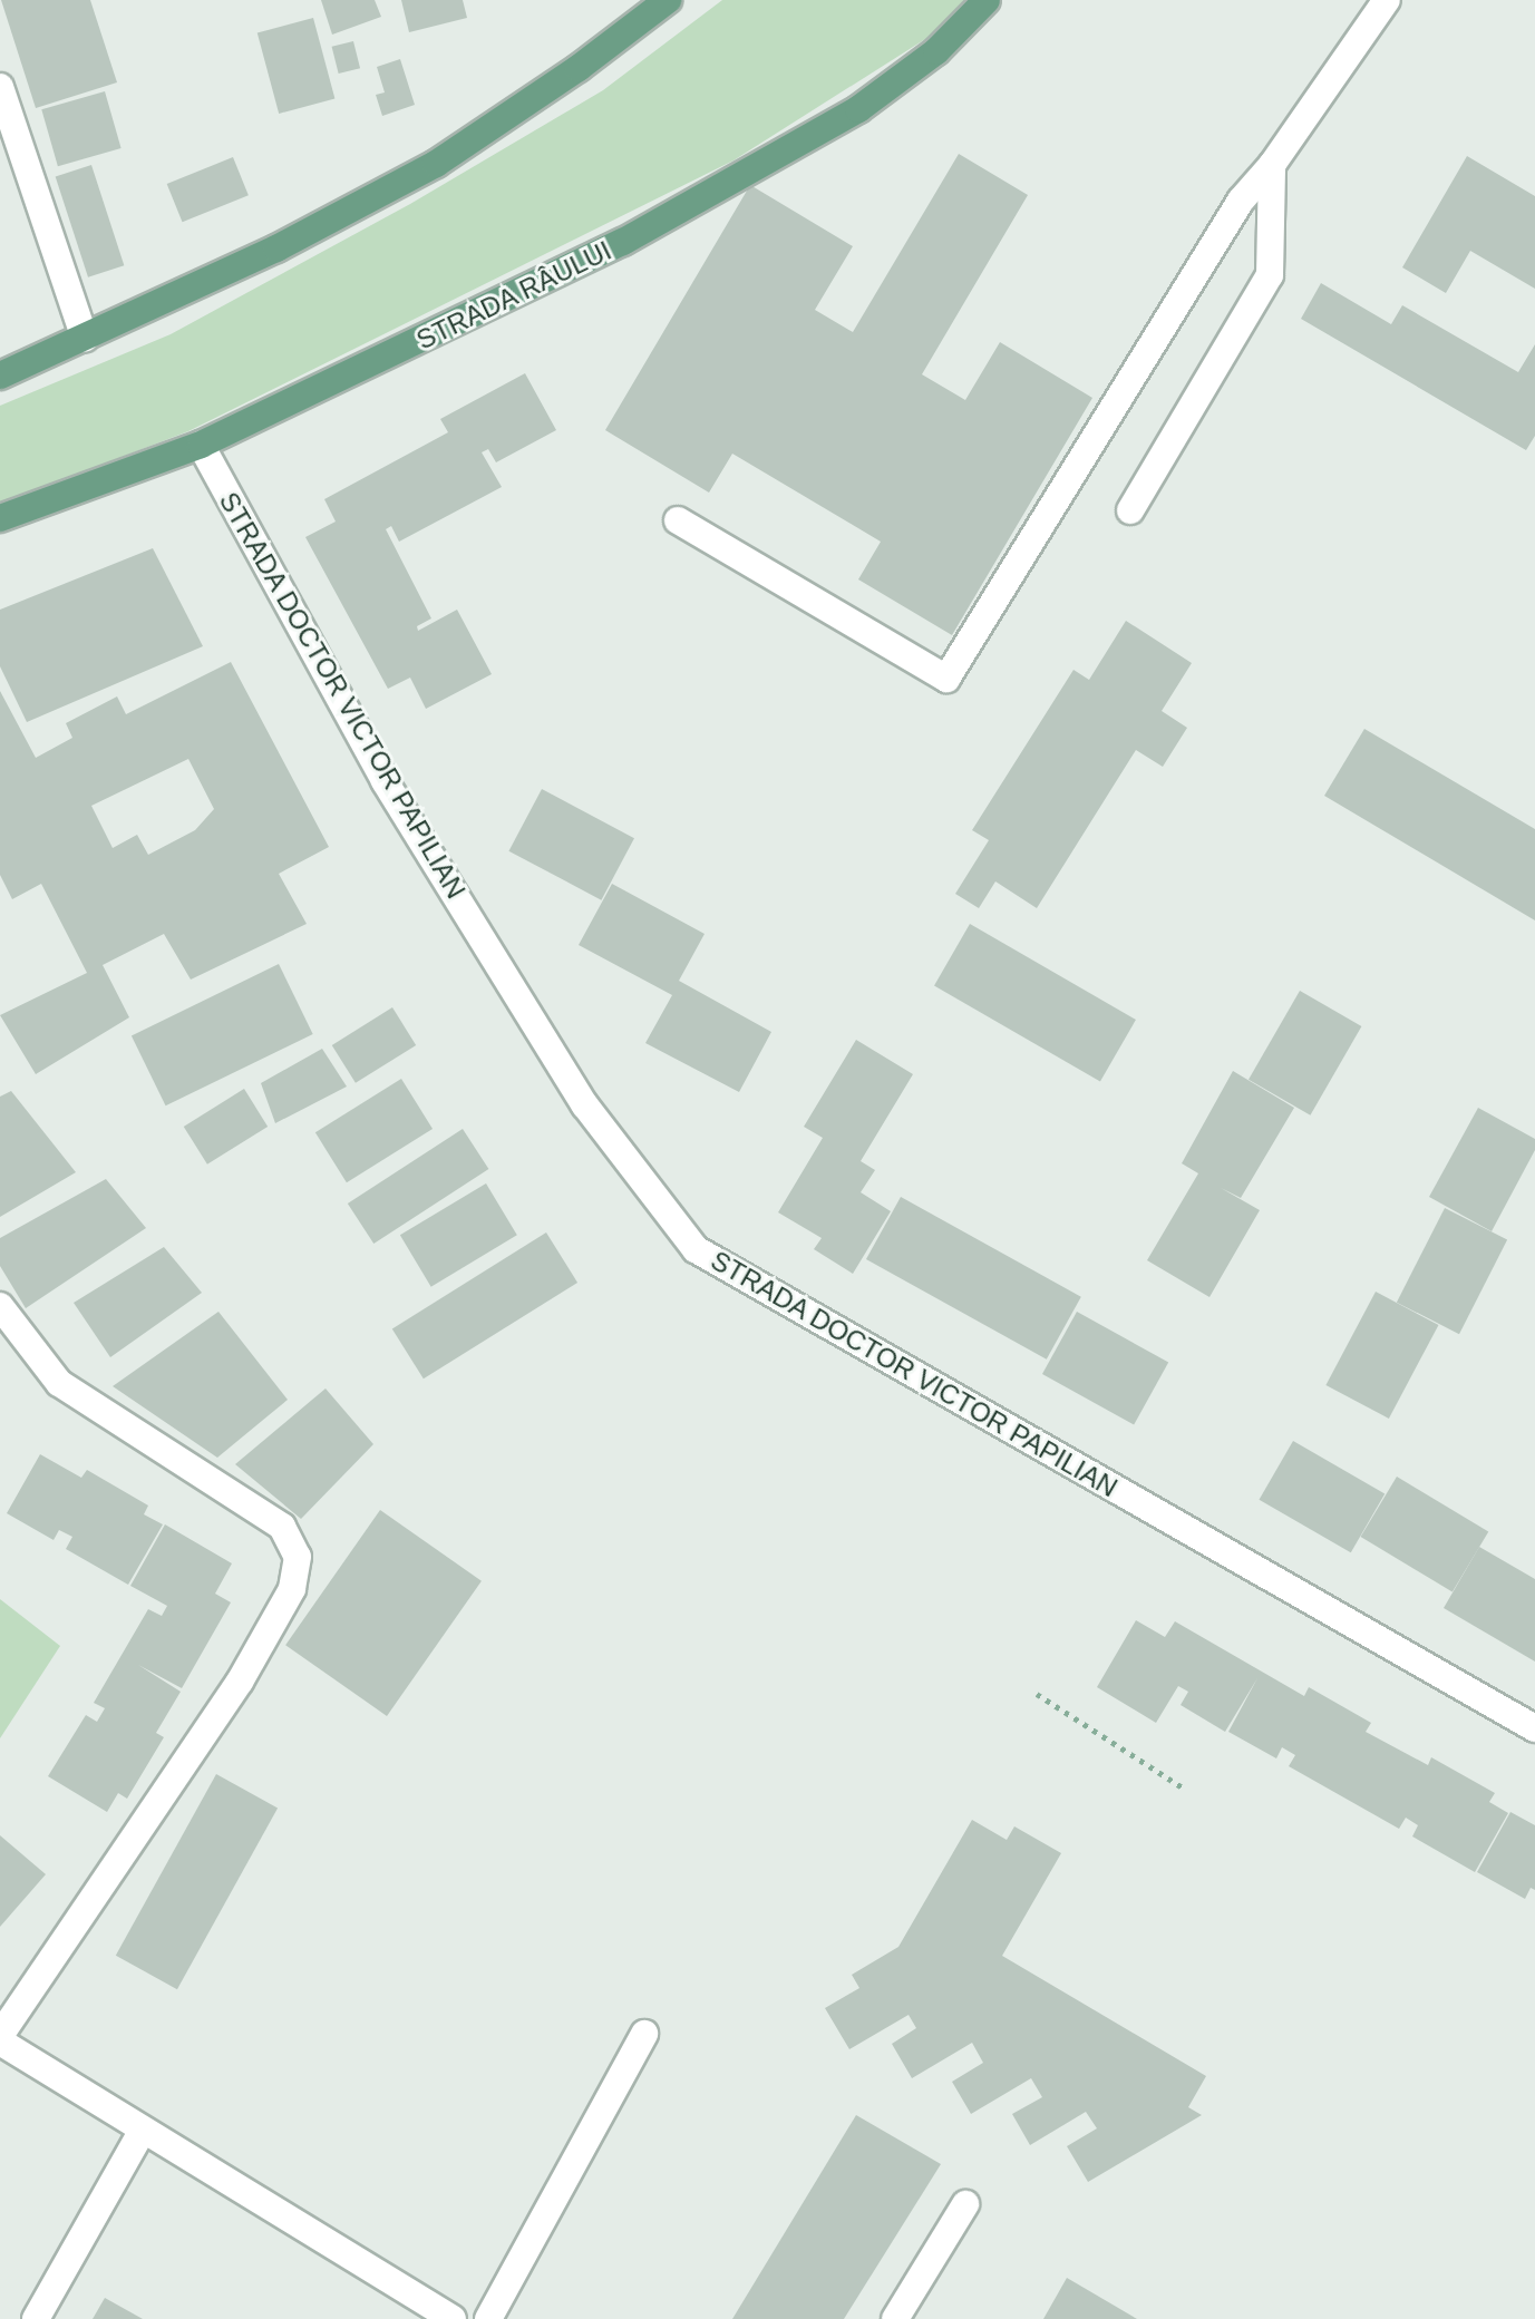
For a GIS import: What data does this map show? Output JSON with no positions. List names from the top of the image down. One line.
{"streets":{"main road":["STRADA RÂULUI"],"street":["STRADA DOCTOR VICTOR PAPILIAN"]},"crossings":[["STRADA RÂULUI","STRADA DOCTOR VICTOR PAPILIAN"]]}
